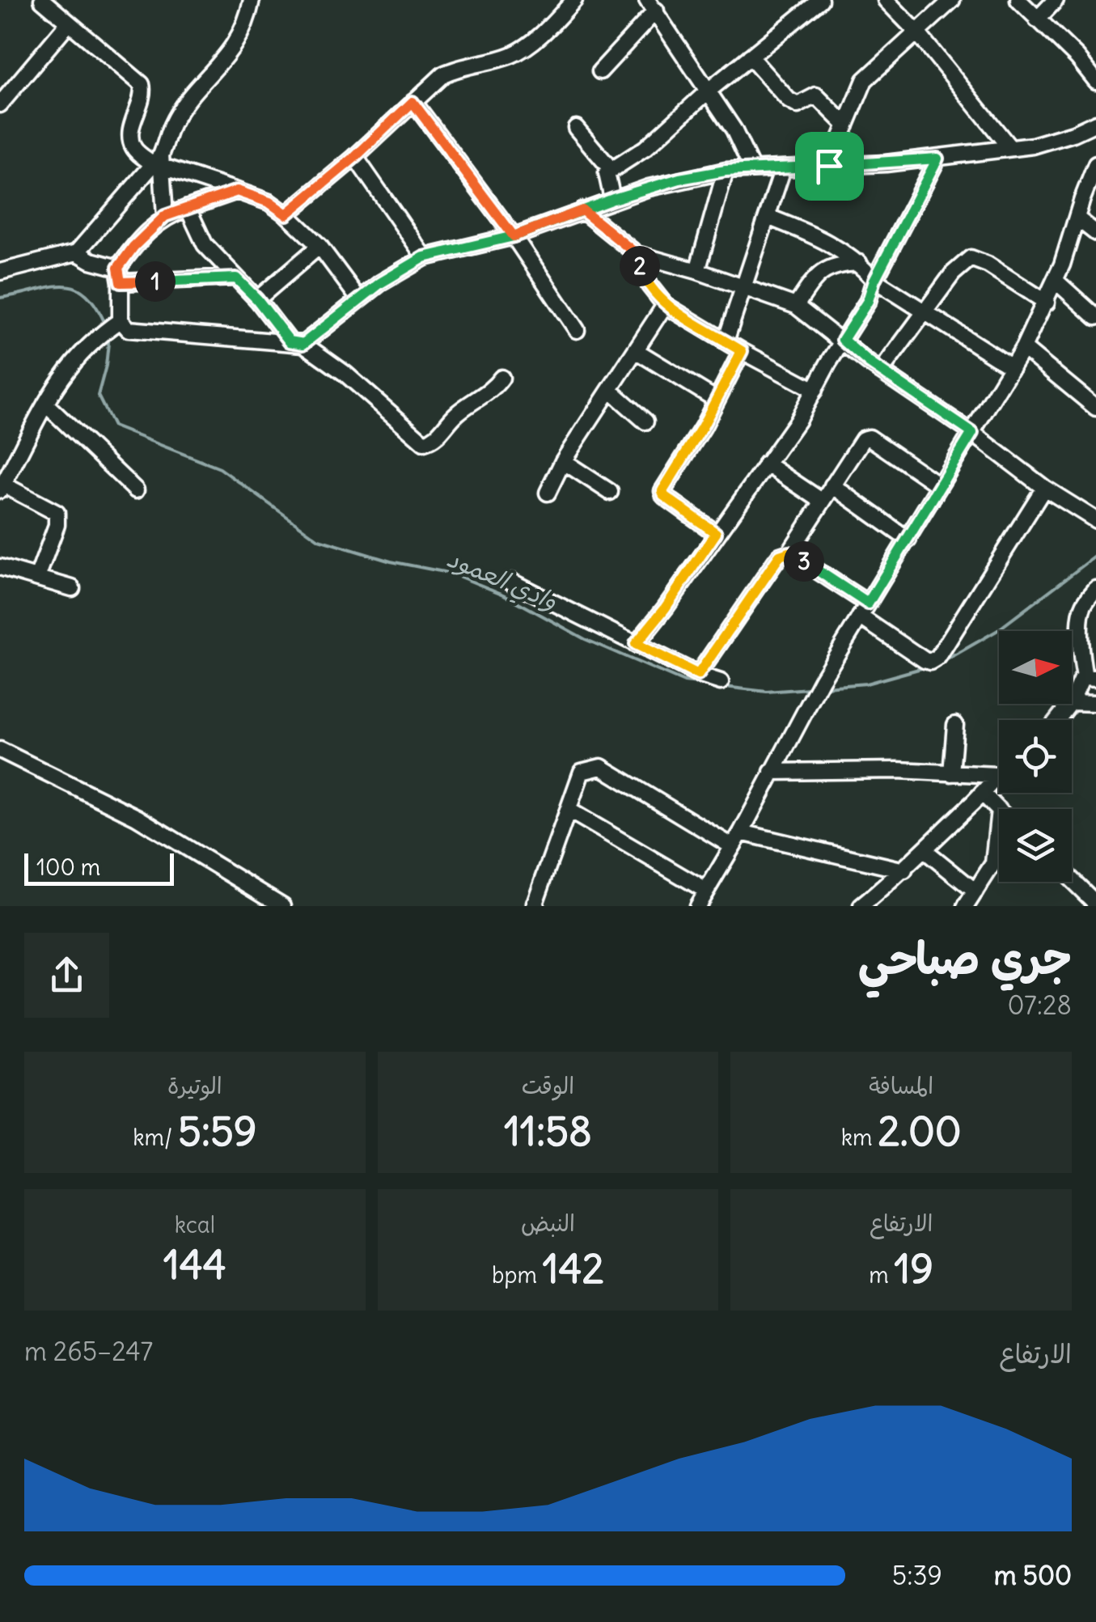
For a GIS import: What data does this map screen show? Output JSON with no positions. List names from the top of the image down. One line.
{"water":["وادي العمود"],"scale_bar":"100 m","north":"right","page":{"pins":["2","1","3"],"scale":"100 m","heading":["جري صباحي","07:28"],"stats":[["المسافة","2.00 km"],["الوقت","11:58"],["الوتيرة","5:59 /km"],["الارتفاع","19 m"],["النبض","142 bpm"],["kcal","144"]],"chart":["الارتفاع","247–265 m"],"list":[{"name":"500 m","note":"5:39"}]}}
